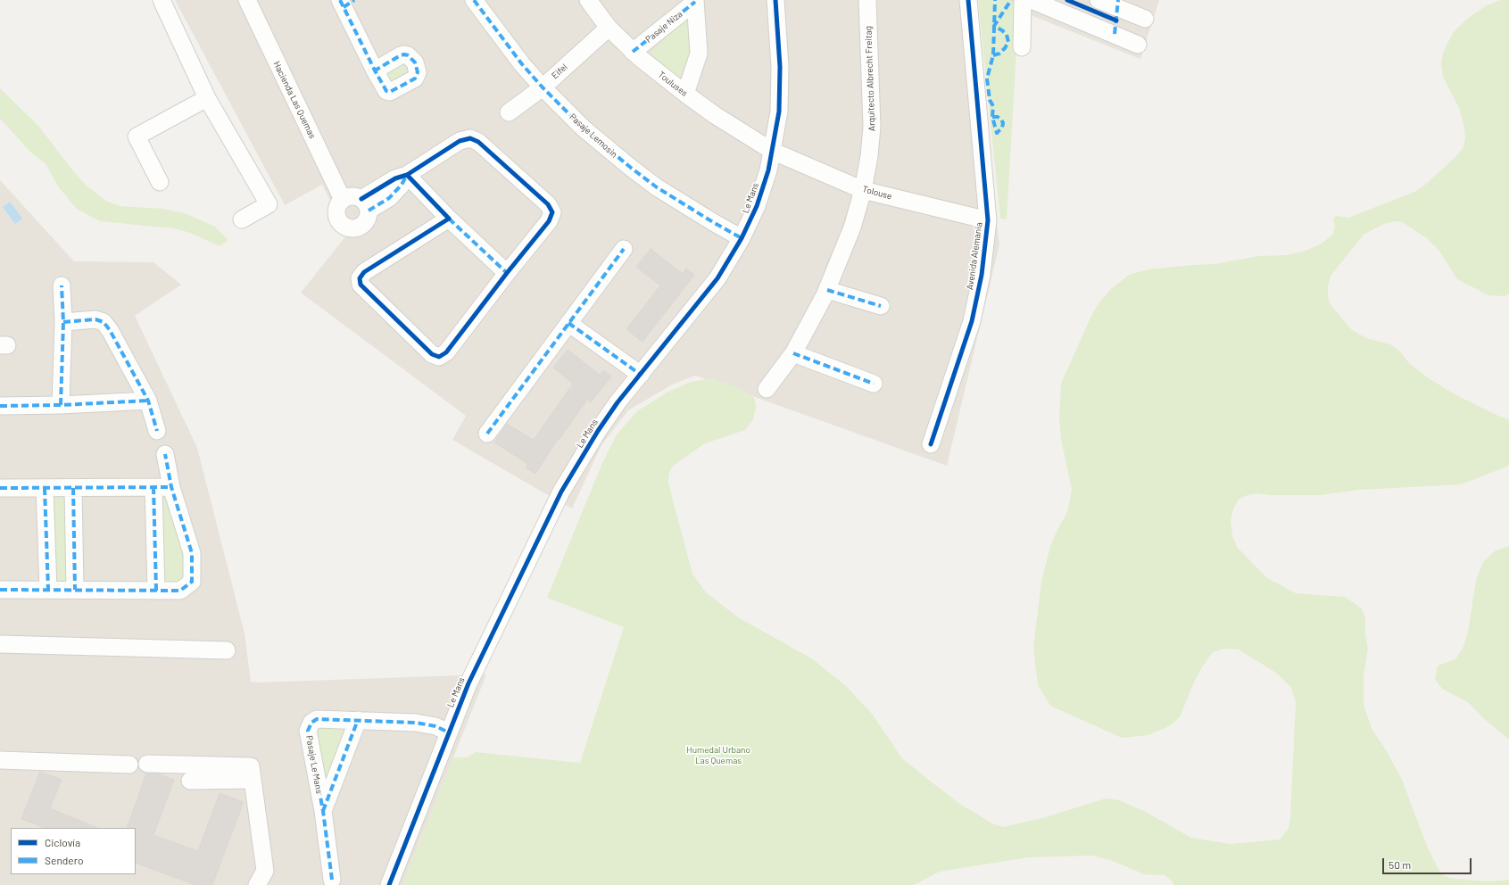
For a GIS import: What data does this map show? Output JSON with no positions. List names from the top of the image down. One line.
{"streets":{"street":["Pasaje Niza","Eifel","Arquitecto Albrecht Freitag","Touluses","Hacienda Las Quemas","Pasaje Lemosin","Tolouse","Le Mans","Avenida Alemania","Pasaje Le Mans"]},"crossings":[["Pasaje Niza","Touluses"],["Eifel","Touluses"],["Eifel","Pasaje Lemosin"],["Arquitecto Albrecht Freitag","Tolouse"],["Touluses","Tolouse"],["Touluses","Le Mans"],["Pasaje Lemosin","Le Mans"],["Tolouse","Le Mans"],["Tolouse","Avenida Alemania"],["Le Mans","Pasaje Le Mans"]],"parks":["Humedal Urbano Las Quemas"],"legend":["Ciclovía","Sendero"],"scale_bar":"50 m"}
